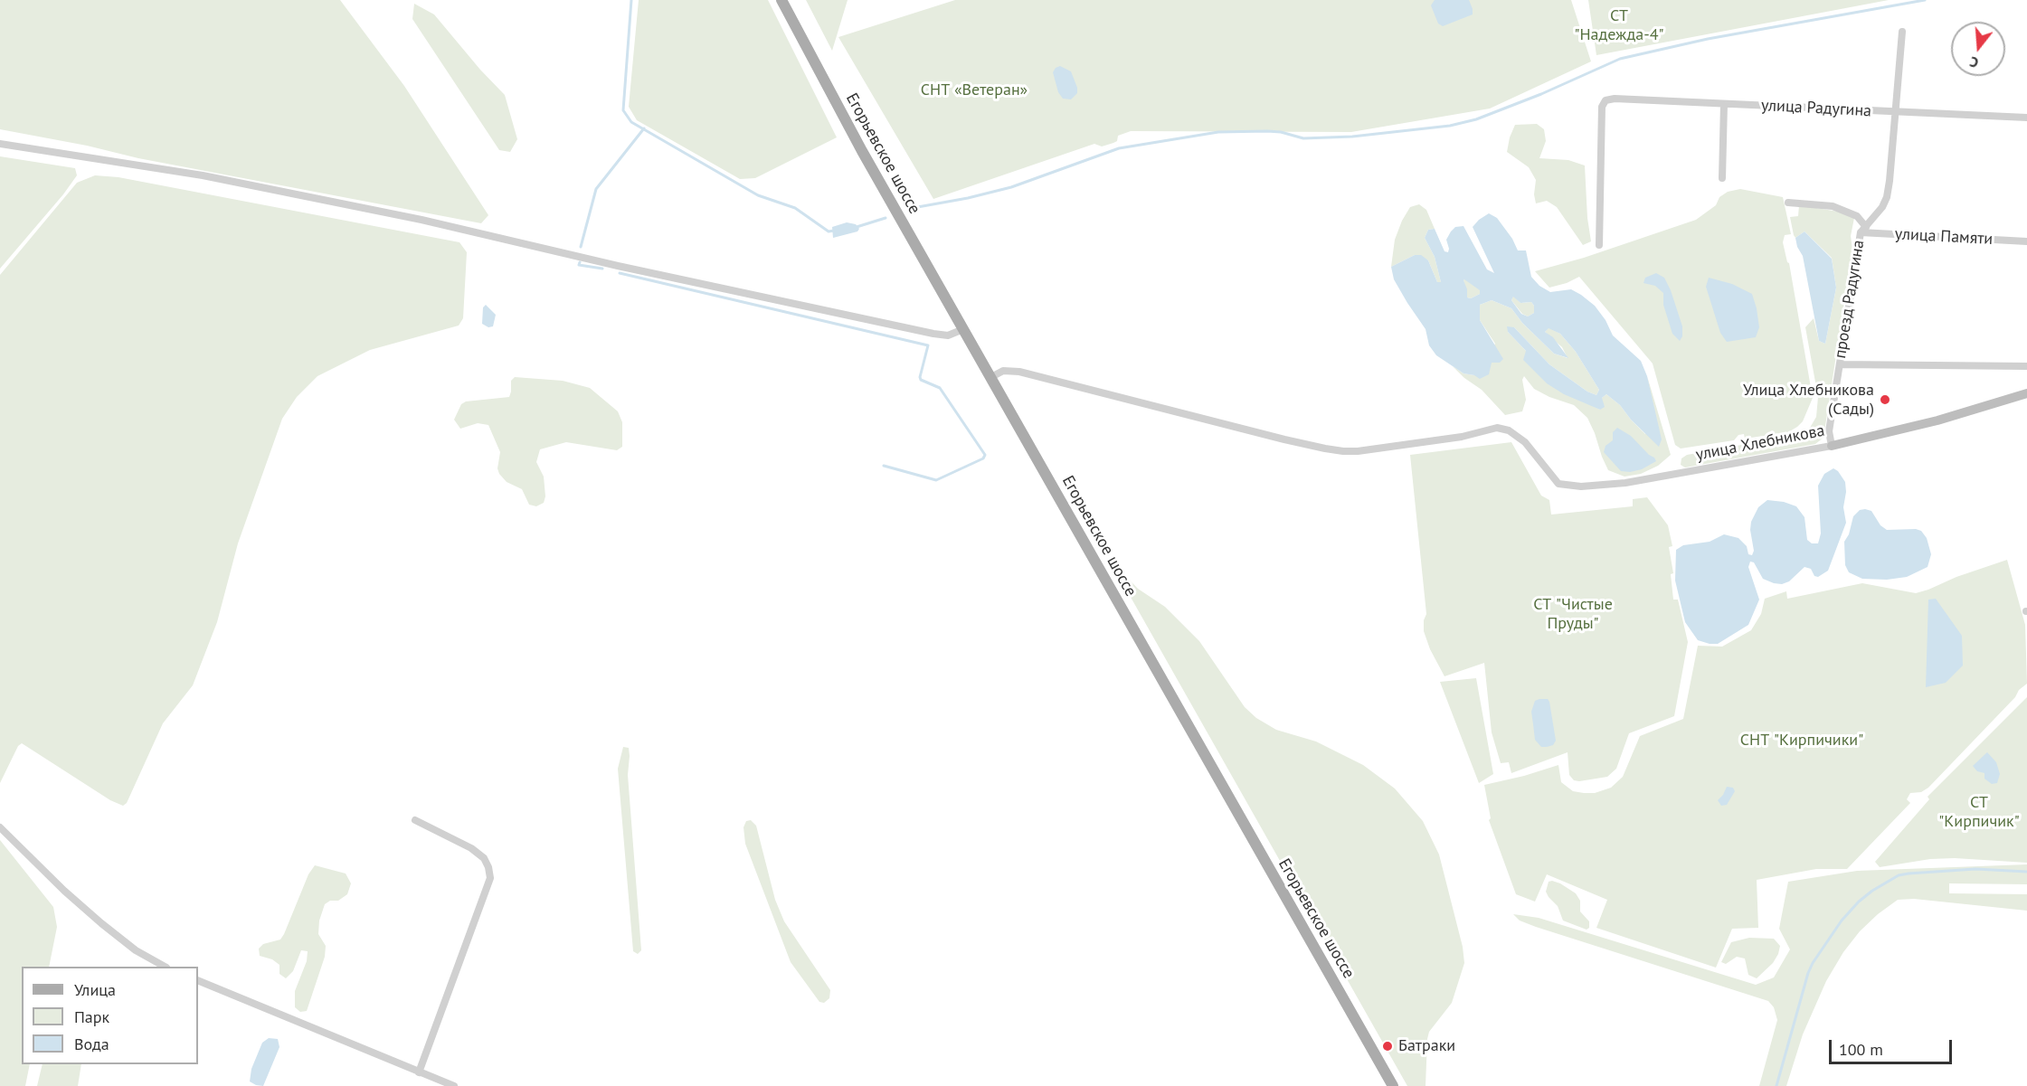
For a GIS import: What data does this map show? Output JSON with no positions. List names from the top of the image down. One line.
{"streets":{"main road":["Егорьевское шоссе"],"street":["улица Радугина","улица Памяти","проезд Радугина","улица Хлебникова"]},"crossings":[["улица Радугина","проезд Радугина"],["Егорьевское шоссе","улица Хлебникова"],["улица Памяти","проезд Радугина"],["проезд Радугина","улица Хлебникова"]],"parks":["СТ \"Надежда-4\"","СНТ «Ветеран»","СТ \"Чистые Пруды\"","СНТ \"Кирпичики\"","СТ \"Кирпичик\""],"places":["Улица Хлебникова (Сады)","Батраки"],"legend":["Улица","Парк","Вода"],"scale_bar":"100 m","north":"bottom"}
